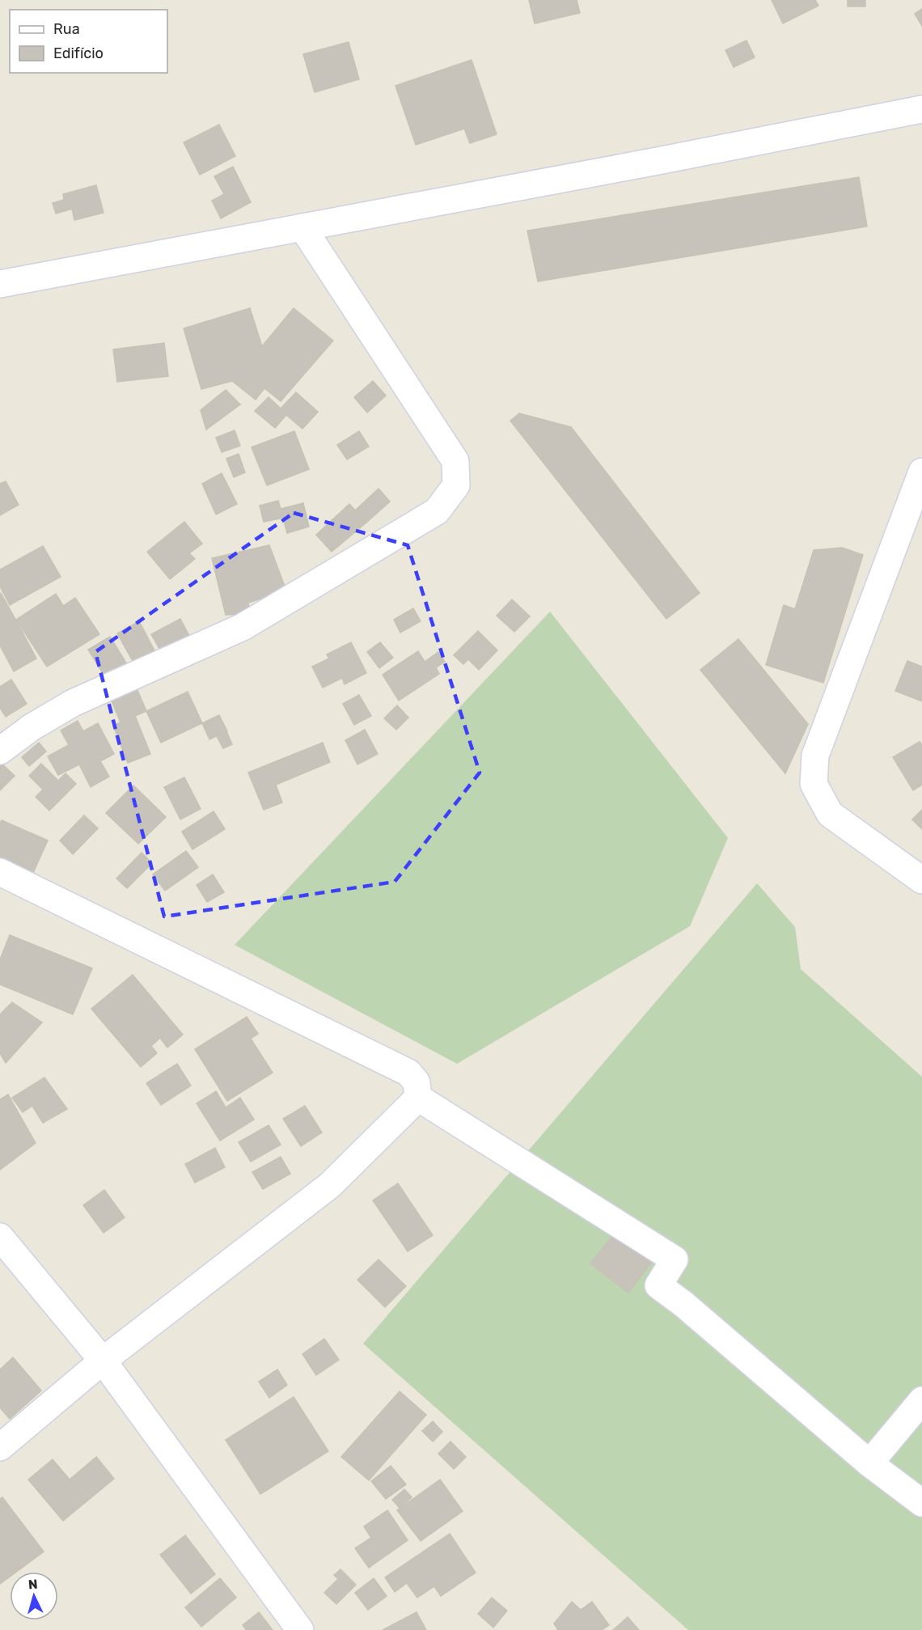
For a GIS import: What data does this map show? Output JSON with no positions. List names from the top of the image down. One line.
{"legend":["Rua","Edifício"],"north":"top"}
